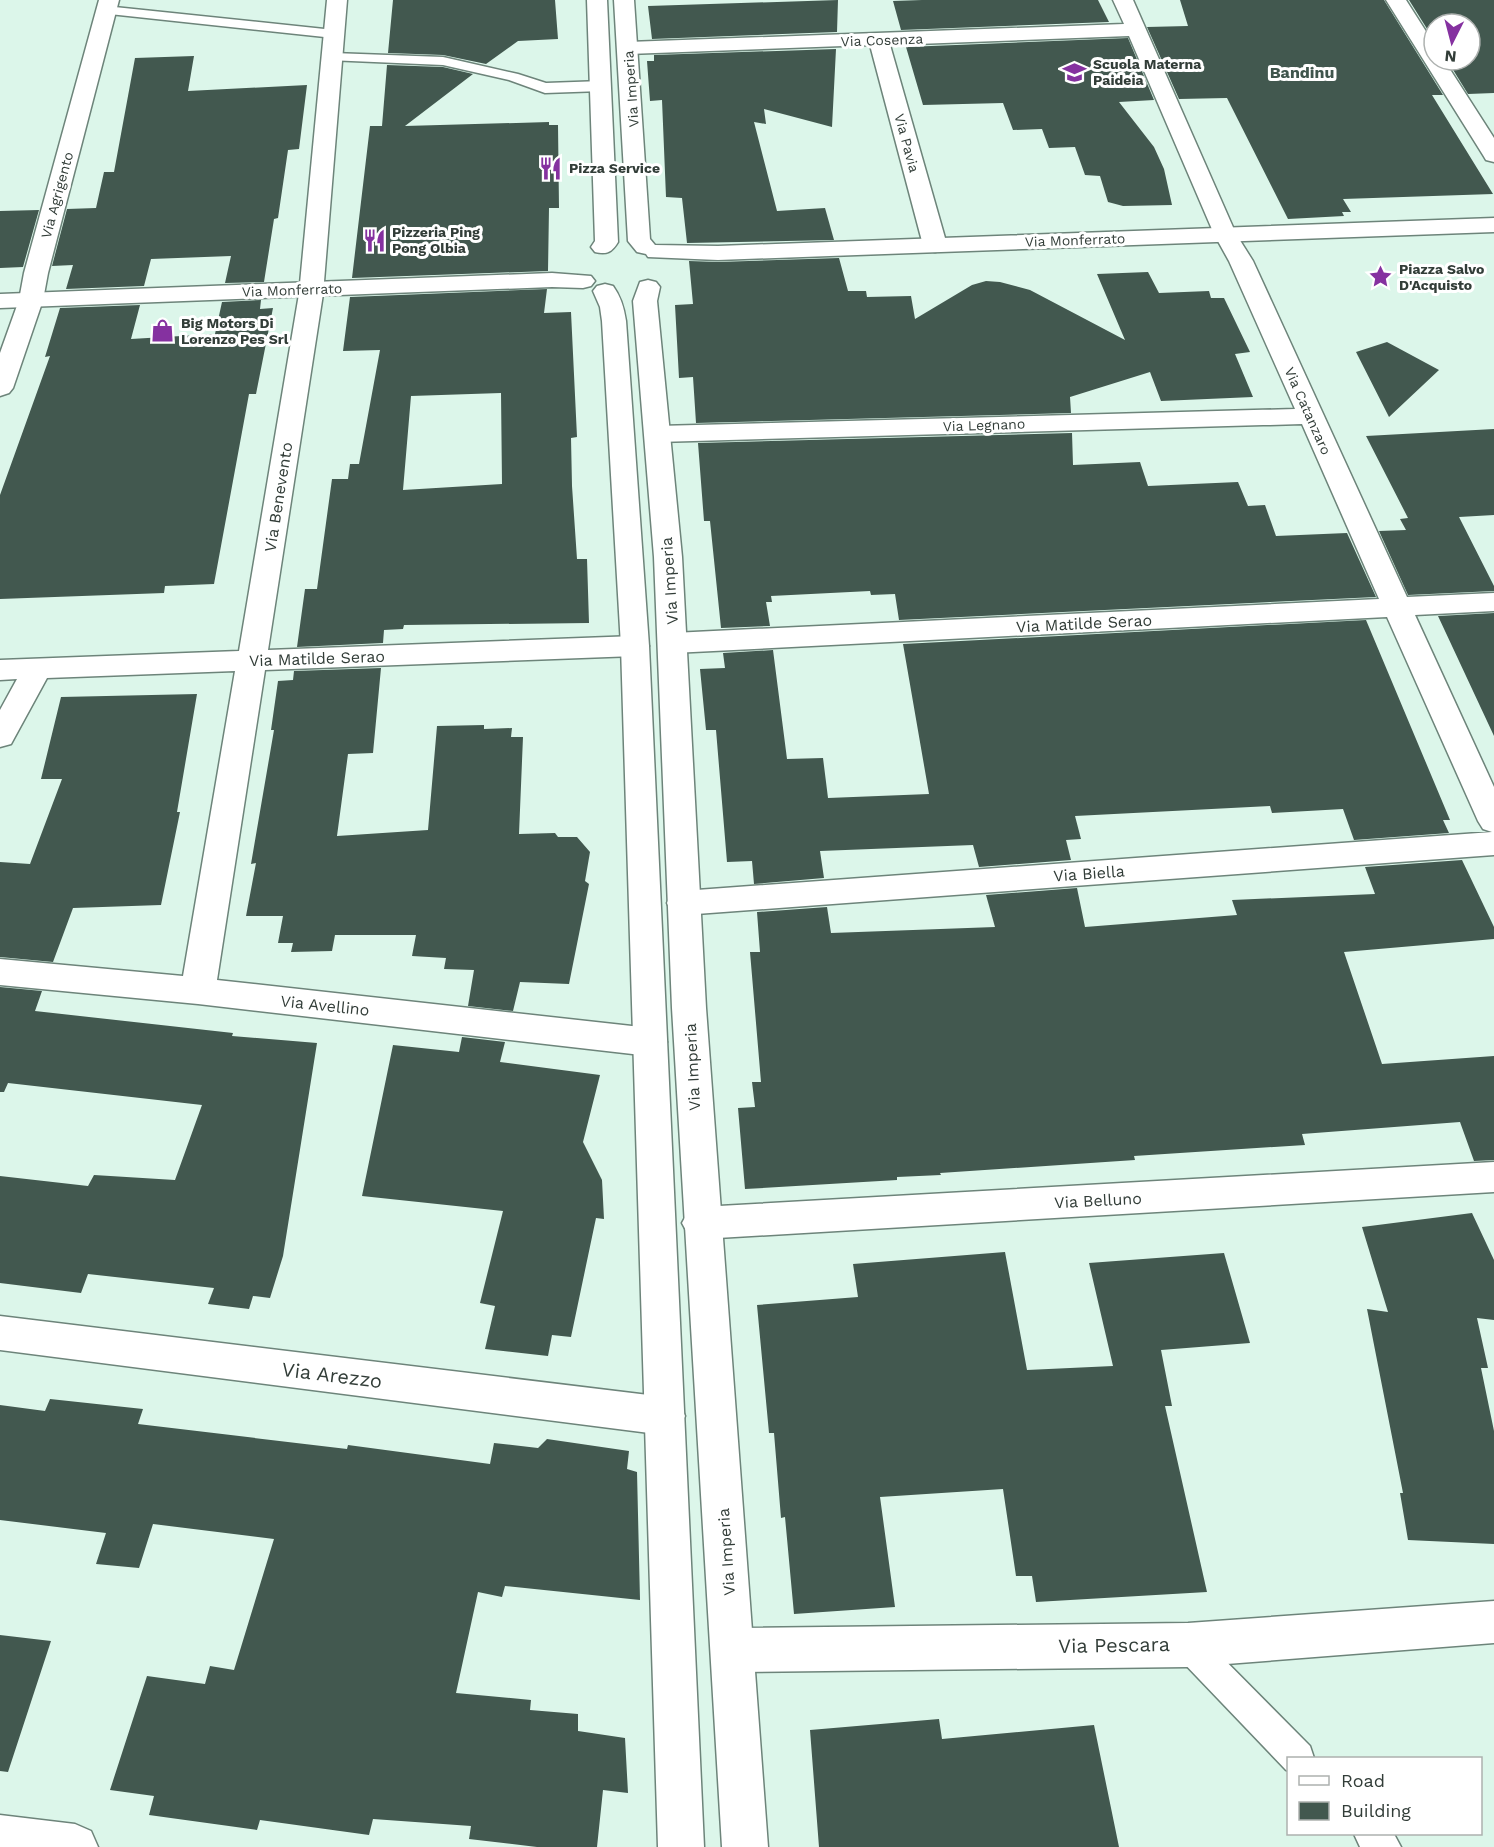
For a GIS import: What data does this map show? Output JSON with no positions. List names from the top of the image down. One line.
{"streets":{"street":["Via Cosenza","Via Imperia","Via Pavia","Via Agrigento","Via Monferrato","Via Catanzaro","Via Legnano","Via Benevento","Via Matilde Serao","Via Biella","Via Avellino","Via Belluno","Via Arezzo","Via Pescara"]},"crossings":[["Via Cosenza","Via Imperia"],["Via Cosenza","Via Pavia"],["Via Cosenza","Via Catanzaro"],["Via Imperia","Via Monferrato"],["Via Imperia","Via Legnano"],["Via Imperia","Via Matilde Serao"],["Via Imperia","Via Biella"],["Via Imperia","Via Belluno"],["Via Imperia","Via Pescara"],["Via Pavia","Via Monferrato"],["Via Agrigento","Via Monferrato"],["Via Monferrato","Via Catanzaro"],["Via Monferrato","Via Benevento"],["Via Catanzaro","Via Legnano"],["Via Catanzaro","Via Matilde Serao"],["Via Benevento","Via Matilde Serao"],["Via Benevento","Via Avellino"]],"districts":["Bandinu"],"places":{"school or university":["Scuola Materna Paideia"],"restaurant":["Pizza Service","Pizzeria Ping Pong Olbia"],"place":["Piazza Salvo D'Acquisto"],"shop":["Big Motors Di Lorenzo Pes Srl"]},"legend":["Road","Building"],"north":"bottom"}
